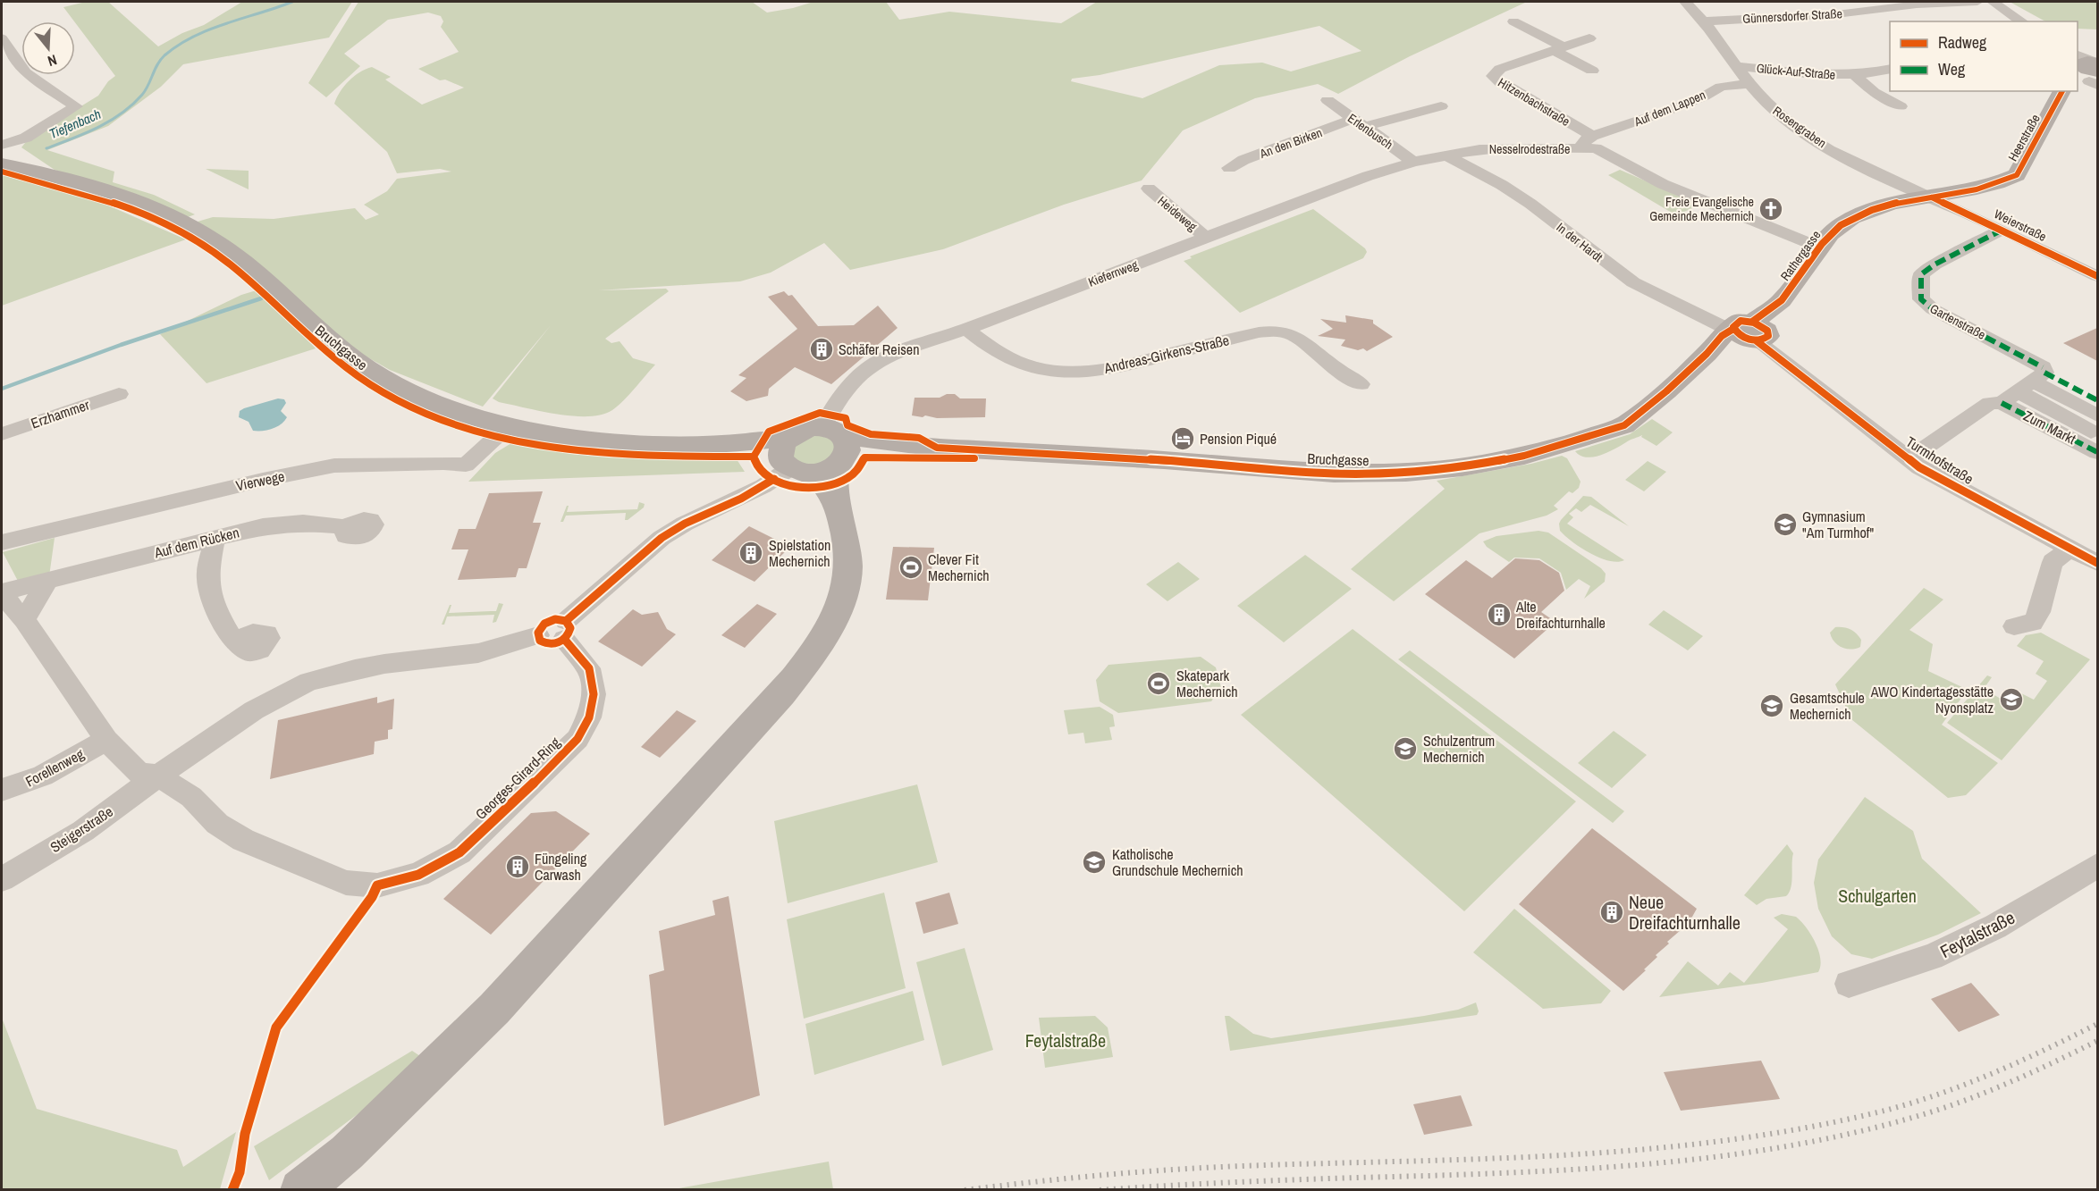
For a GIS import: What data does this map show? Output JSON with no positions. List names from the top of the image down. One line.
{"streets":{"main road":["Heerstraße","Rathergasse","Bruchgasse"],"street":["Günnersdorfer Straße","Glück-Auf-Straße","Hitzenbachstraße","Auf dem Lappen","Rosengraben","Erlenbusch","An den Birken","Nesselrodestraße","Heideweg","Weierstraße","In der Hardt","Kiefernweg","Gartenstraße","Andreas-Girkens-Straße","Erzhammer","Zum Markt","Turmhofstraße","Vierwege","Auf dem Rücken","Forellenweg","Georges-Girard-Ring","Steigerstraße","Feytalstraße"]},"crossings":[["Günnersdorfer Straße","Rosengraben"],["Glück-Auf-Straße","Rosengraben"],["Hitzenbachstraße","Auf dem Lappen"],["Auf dem Lappen","Rosengraben"],["Rosengraben","Heerstraße"],["Rosengraben","Weierstraße"],["Rosengraben","Rathergasse"],["Erlenbusch","An den Birken"],["Erlenbusch","Nesselrodestraße"],["Erlenbusch","In der Hardt"],["Erlenbusch","Kiefernweg"],["Heerstraße","Weierstraße"],["Heerstraße","Rathergasse"],["Nesselrodestraße","In der Hardt"],["Nesselrodestraße","Rathergasse"],["Nesselrodestraße","Kiefernweg"],["Heideweg","Kiefernweg"],["Weierstraße","Rathergasse"],["Weierstraße","Gartenstraße"],["In der Hardt","Rathergasse"],["In der Hardt","Kiefernweg"],["In der Hardt","Bruchgasse"],["In der Hardt","Turmhofstraße"],["Rathergasse","Bruchgasse"],["Rathergasse","Turmhofstraße"],["Kiefernweg","Bruchgasse"],["Kiefernweg","Andreas-Girkens-Straße"],["Gartenstraße","Zum Markt"],["Bruchgasse","Turmhofstraße"],["Bruchgasse","Vierwege"],["Auf dem Rücken","Forellenweg"],["Auf dem Rücken","Georges-Girard-Ring"],["Auf dem Rücken","Steigerstraße"],["Georges-Girard-Ring","Steigerstraße"]],"water":["Tiefenbach"],"parks":["Schulgarten","Feytalstraße"],"places":{"church":["Freie Evangelische Gemeinde Mechernich"],"building":["Schäfer Reisen","Spielstation Mechernich","Alte Dreifachturnhalle","Füngeling Carwash","Neue Dreifachturnhalle"],"hotel":["Pension Piqué"],"school or university":["Gymnasium \"Am Turmhof\"","AWO Kindertagesstätte Nyonsplatz","Gesamtschule Mechernich","Schulzentrum Mechernich","Katholische Grundschule Mechernich"],"sports":["Clever Fit Mechernich","Skatepark Mechernich"]},"legend":["Radweg","Weg"],"north":"bottom"}
